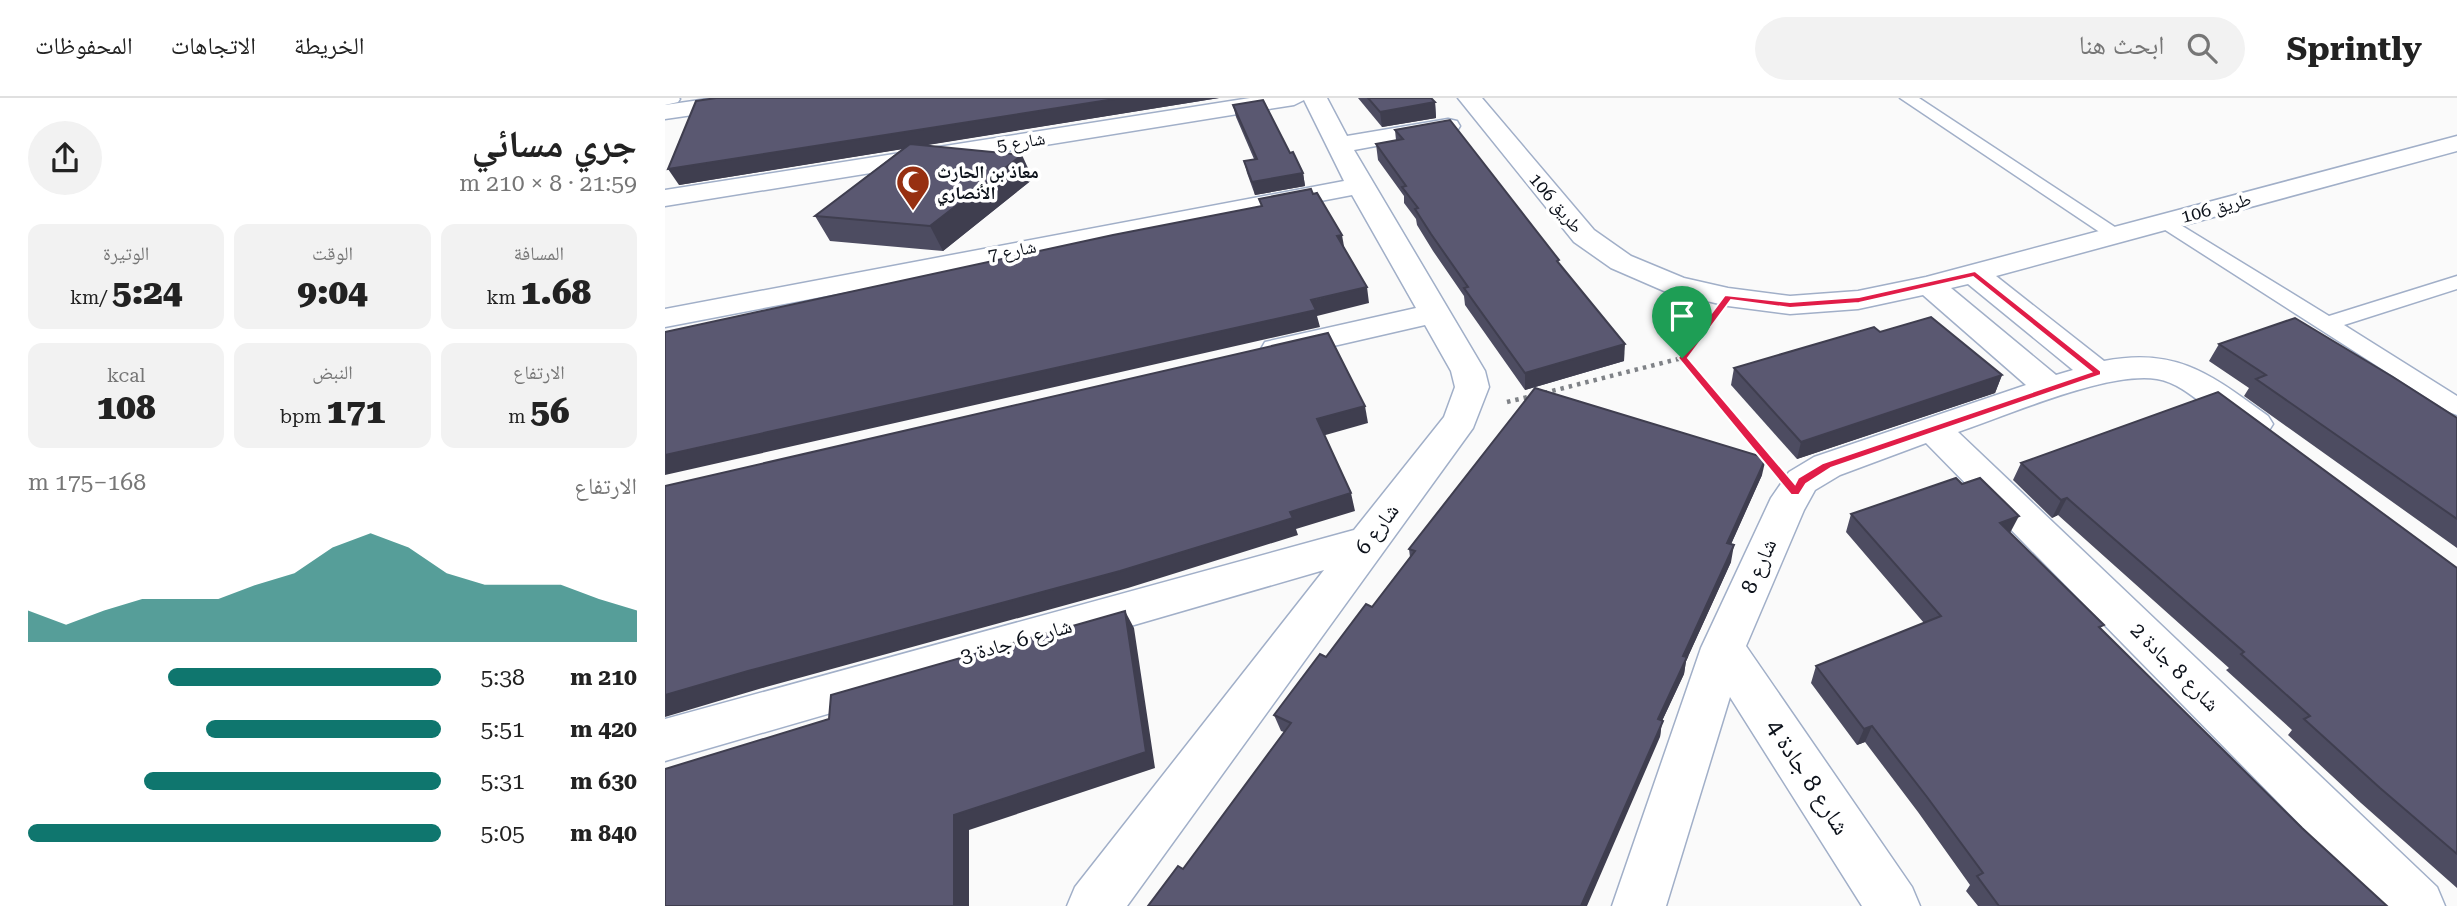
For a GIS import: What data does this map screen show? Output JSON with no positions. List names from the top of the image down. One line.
{"streets":{"street":["شارع 5","طريق 106","شارع 7","شارع 6","شارع 8","شارع 6 جادة 3","شارع 8 جادة 2","شارع 8 جادة 4"]},"crossings":[["طريق 106","شارع 6"],["شارع 7","شارع 6"],["شارع 6","شارع 6 جادة 3"],["شارع 8","شارع 8 جادة 2"],["شارع 8","شارع 8 جادة 4"]],"places":{"mosque":["معاذ بن الحارث الأنصاري"]},"page":{"header":"Sprintly","search":"ابحث هنا","nav":["الخريطة","الاتجاهات","المحفوظات"],"heading":["جري مسائي","21:59 · 8 × 210 m"],"stats":[["المسافة","1.68 km"],["الوقت","9:04"],["الوتيرة","5:24 /km"],["الارتفاع","56 m"],["النبض","171 bpm"],["kcal","108"]],"chart":["الارتفاع","168–175 m"],"list":[{"name":"210 m","note":"5:38"},{"name":"420 m","note":"5:51"},{"name":"630 m","note":"5:31"},{"name":"840 m","note":"5:05"}]}}
